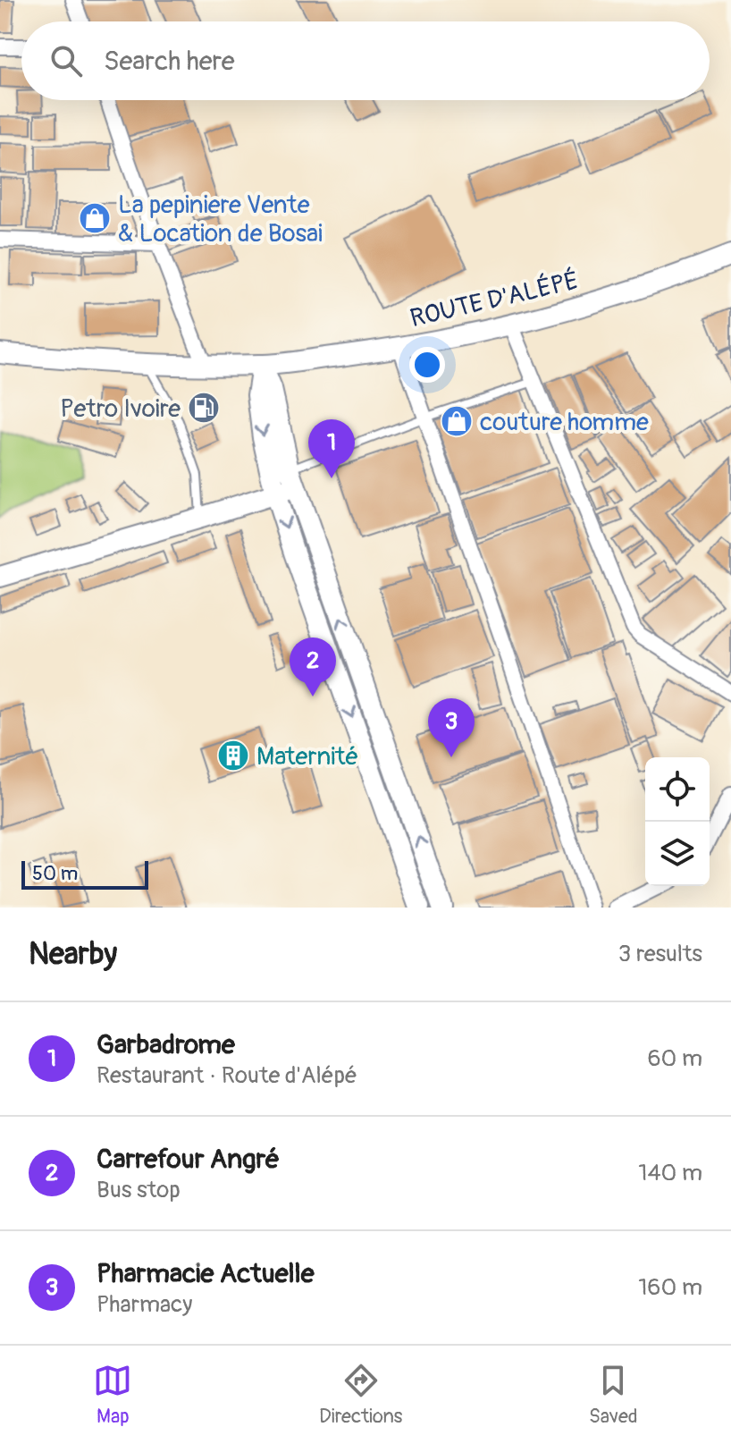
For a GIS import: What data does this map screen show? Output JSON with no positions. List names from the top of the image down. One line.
{"streets":{"main road":["ROUTE D'ALÉPÉ"]},"places":{"shop":["La pepiniere Vente & Location de Bosai","couture homme"],"fuel station":["Petro Ivoire"],"building":["Maternité"]},"scale_bar":"50 m","page":{"search":"Search here","pins":["1","2","3"],"scale":"50 m","heading":["Nearby","3 results"],"list":[{"mark":"1","name":"Garbadrome","note":"Restaurant · Route d'Alépé","value":"60 m"},{"mark":"2","name":"Carrefour Angré","note":"Bus stop","value":"140 m"},{"mark":"3","name":"Pharmacie Actuelle","note":"Pharmacy","value":"160 m"}],"nav":["Map","Directions","Saved"]}}
